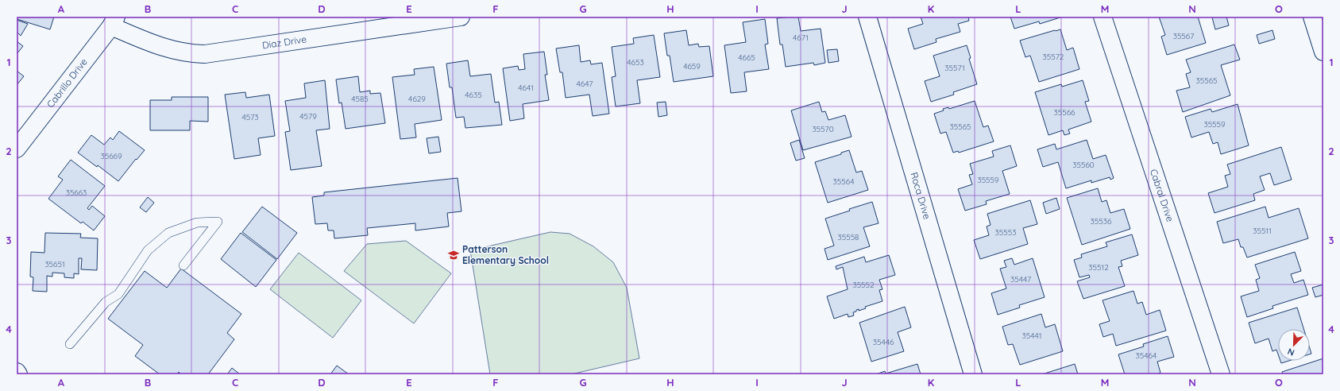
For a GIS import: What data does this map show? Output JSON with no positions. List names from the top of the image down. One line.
{"streets":{"main road":["Diaz Drive","Cabrillo Drive","Roca Drive","Cabral Drive"]},"crossings":[["Diaz Drive","Cabrillo Drive"]],"places":{"school or university":["Patterson Elementary School"]},"house_numbers":["35567","4671","35572","4665","4653","4659","35571","35565","4647","4641","4635","4585","4629","35566","4579","4573","35559","35565","35570","35669","35560","35559","35564","35663","35536","35511","35553","35558","35651","35512","35447","35552","35441","35446","35464"],"north":"bottom left","grid":{"columns":["A","B","C","D","E","F","G","H","I","J","K","L","M","N","O"],"rows":["1","2","3","4"]}}
